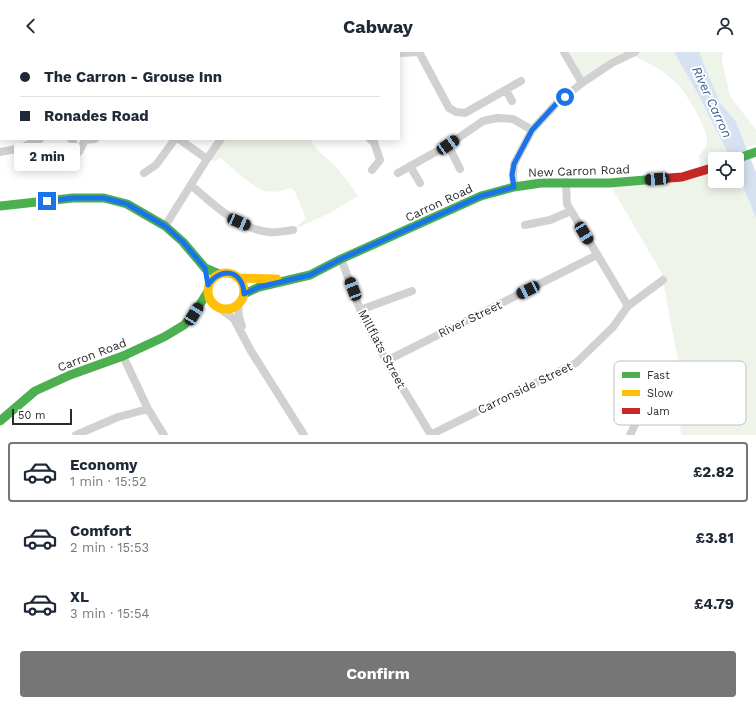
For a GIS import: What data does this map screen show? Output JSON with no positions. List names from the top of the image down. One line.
{"streets":{"main road":["New Carron Road","Carron Road"],"street":["River Street","Millflats Street","Carronside Street"]},"crossings":[["New Carron Road","Carron Road"],["Carron Road","Millflats Street"],["River Street","Millflats Street"],["Millflats Street","Carronside Street"]],"water":["River Carron"],"legend":["Fast","Slow","Jam"],"scale_bar":"50 m","page":{"header":"Cabway","banner":["The Carron - Grouse Inn","Ronades Road"],"bubble":"2 min","scale":"50 m","list":[{"name":"Economy","note":"1 min · 15:52","value":"£2.82"},{"name":"Comfort","note":"2 min · 15:53","value":"£3.81"},{"name":"XL","note":"3 min · 15:54","value":"£4.79"}],"buttons":"Confirm"}}
